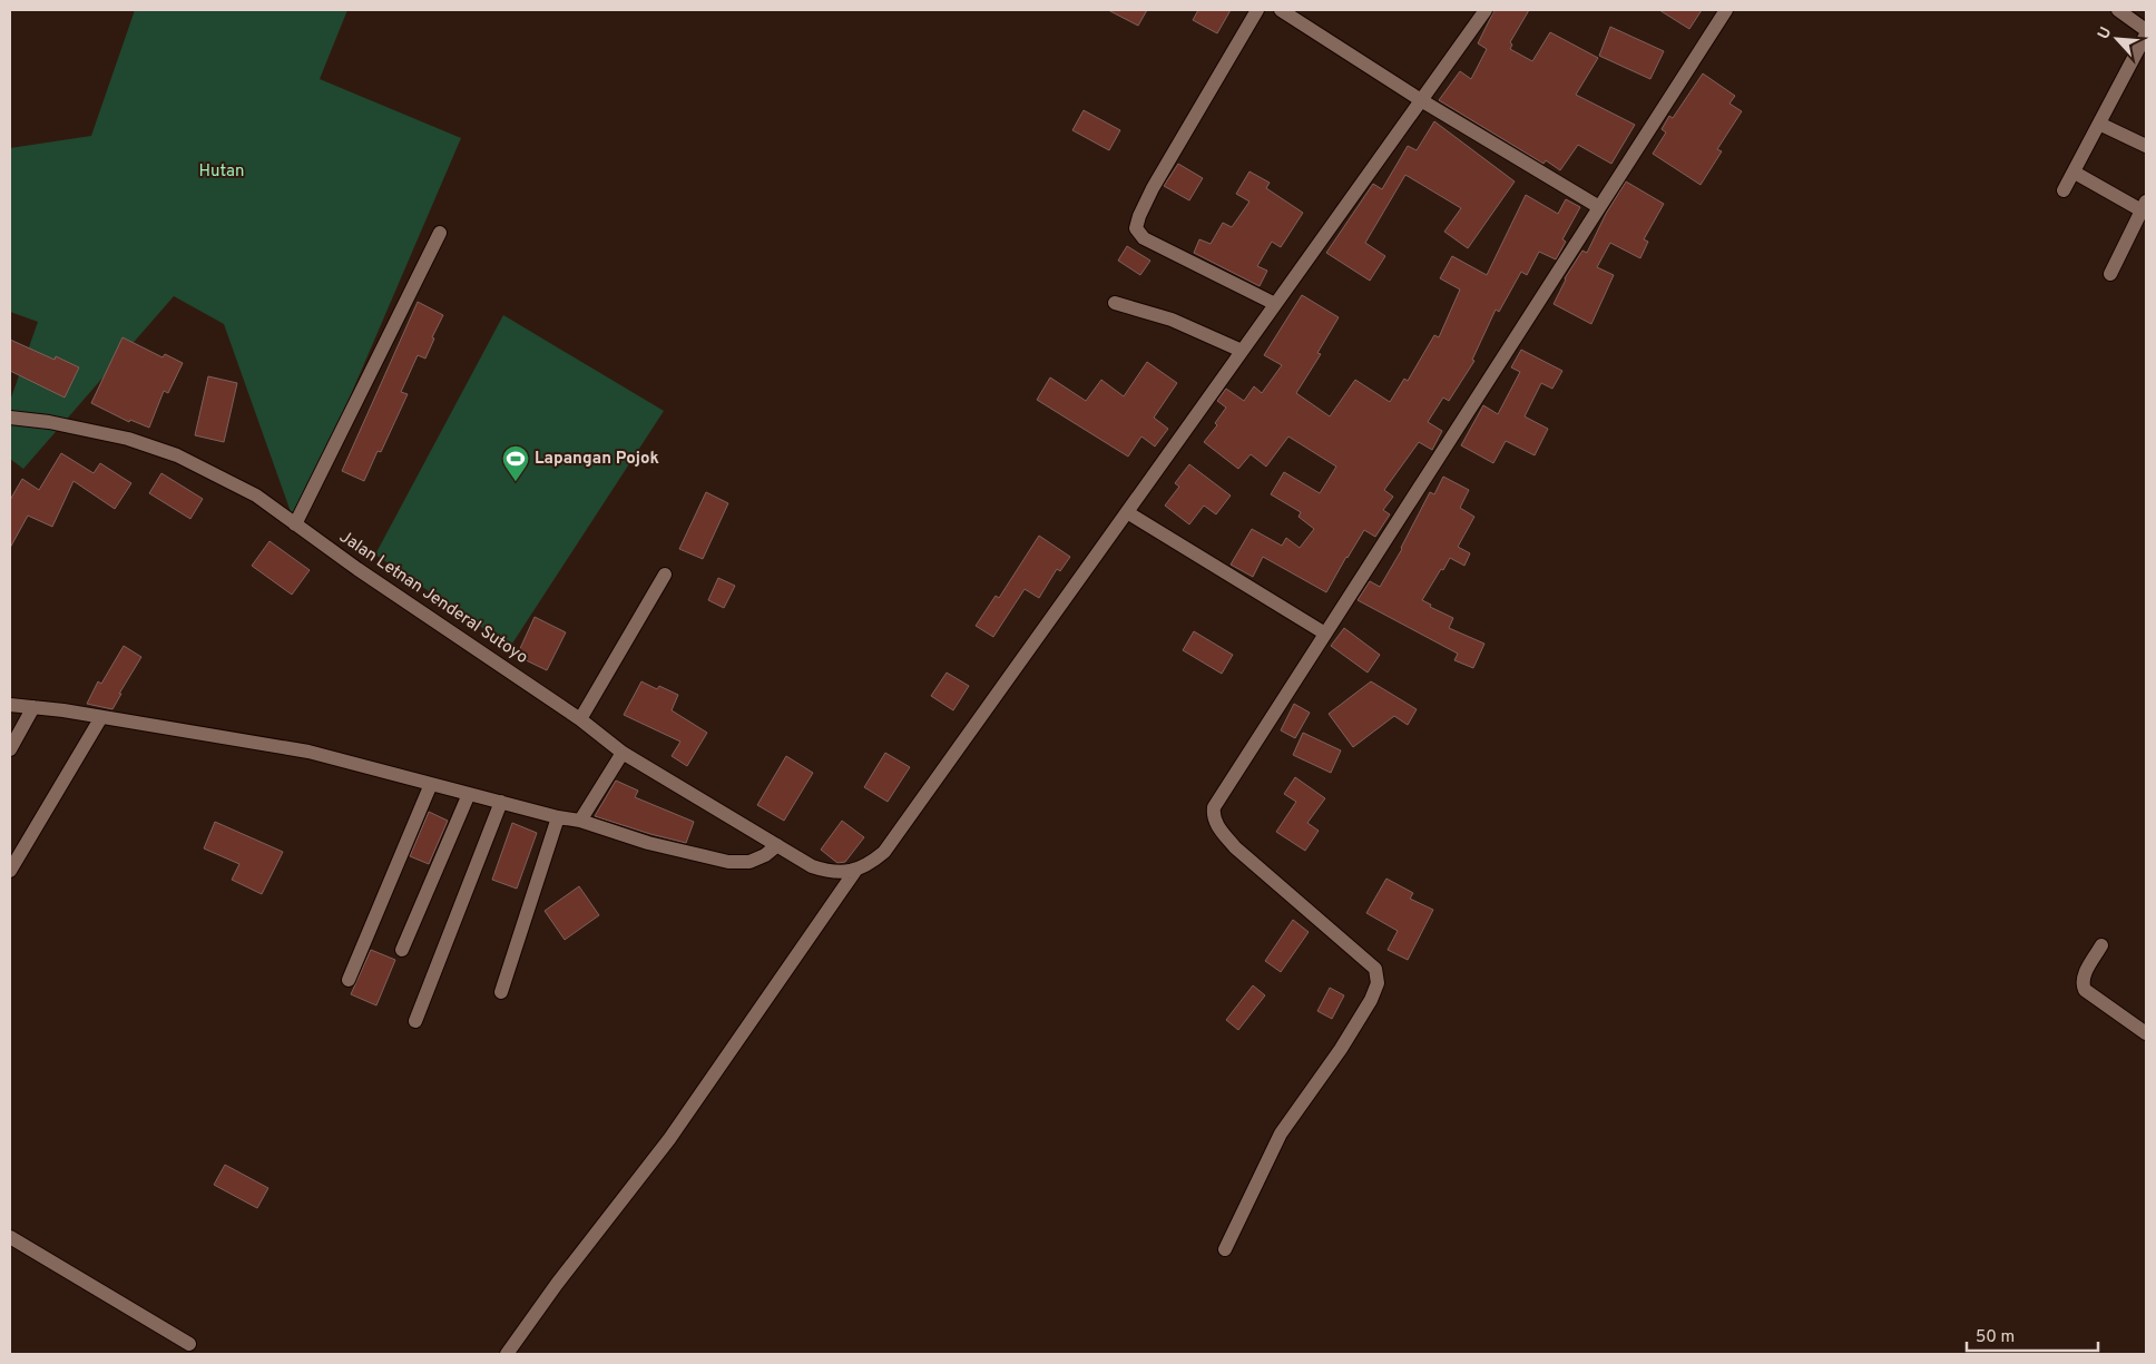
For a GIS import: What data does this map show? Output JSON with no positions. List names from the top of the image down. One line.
{"streets":{"street":["Jalan Letnan Jenderal Sutoyo"]},"parks":["Hutan"],"places":{"sports":["Lapangan Pojok"]},"scale_bar":"50 m","north":"top left"}
